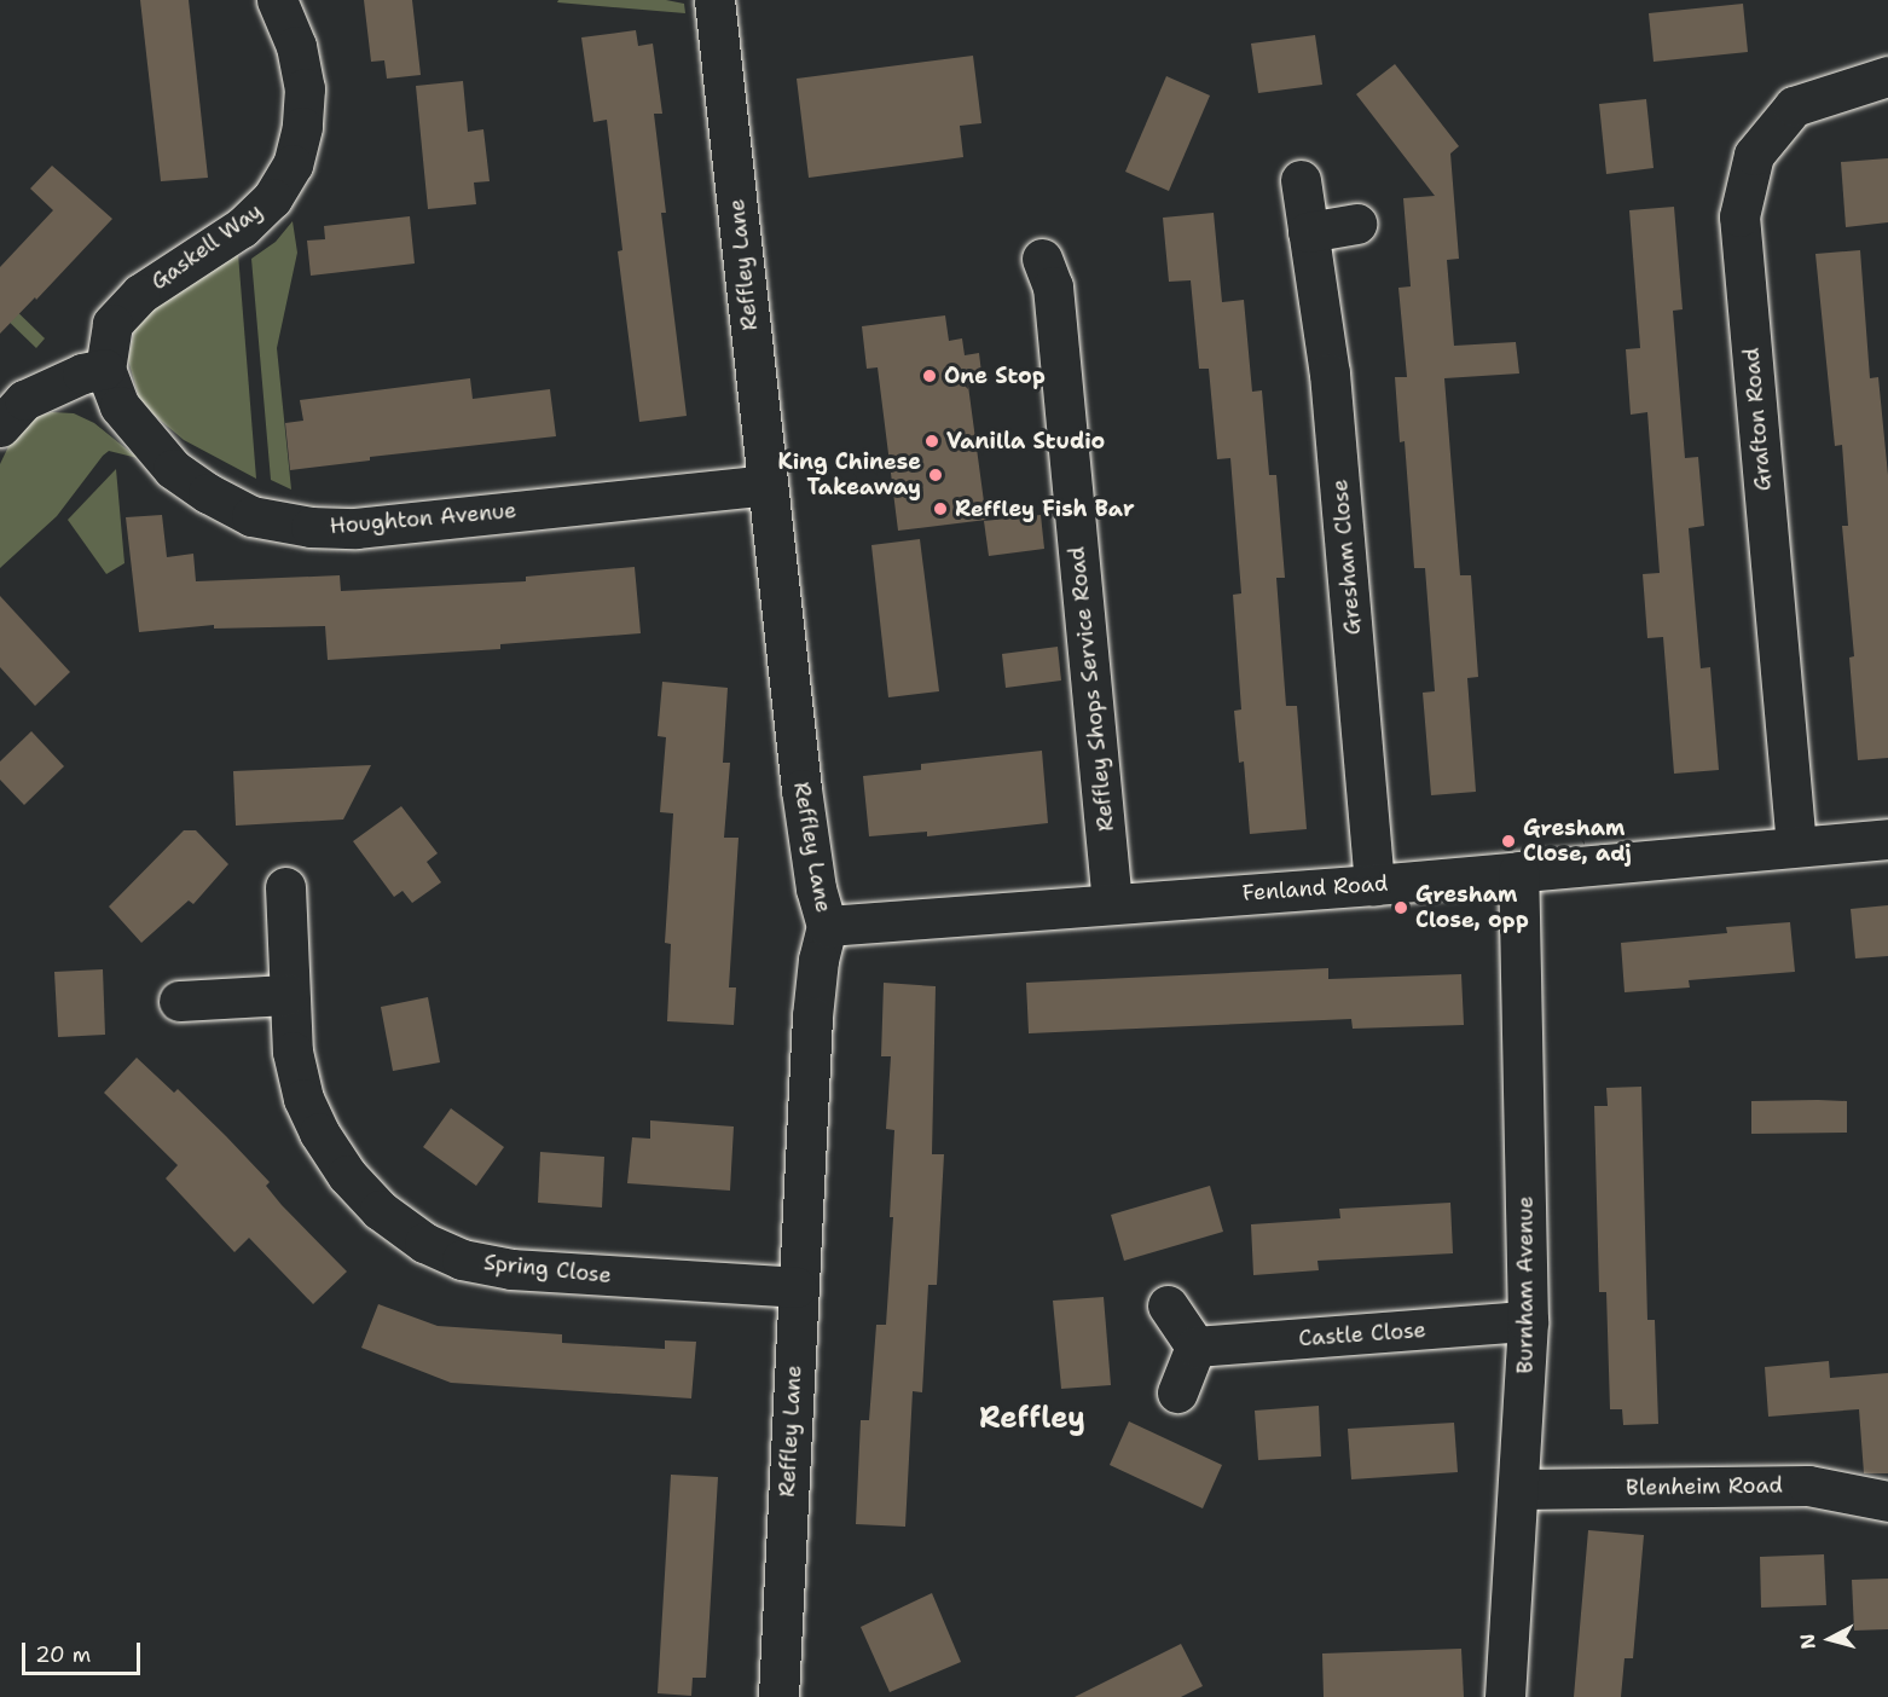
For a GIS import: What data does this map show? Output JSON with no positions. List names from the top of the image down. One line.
{"streets":{"street":["Gaskell Way","Reffley Lane","Grafton Road","Houghton Avenue","Gresham Close","Reffley Shops Service Road","Fenland Road","Spring Close","Burnham Avenue","Castle Close","Blenheim Road"]},"crossings":[["Gaskell Way","Houghton Avenue"],["Reffley Lane","Houghton Avenue"],["Reffley Lane","Fenland Road"],["Reffley Lane","Spring Close"],["Grafton Road","Fenland Road"],["Gresham Close","Fenland Road"],["Reffley Shops Service Road","Fenland Road"],["Fenland Road","Burnham Avenue"],["Burnham Avenue","Castle Close"],["Burnham Avenue","Blenheim Road"]],"districts":["Reffley"],"places":["One Stop","Vanilla Studio","King Chinese Takeaway","Reffley Fish Bar","Gresham Close, adj","Gresham Close, opp"],"scale_bar":"20 m","north":"left"}
